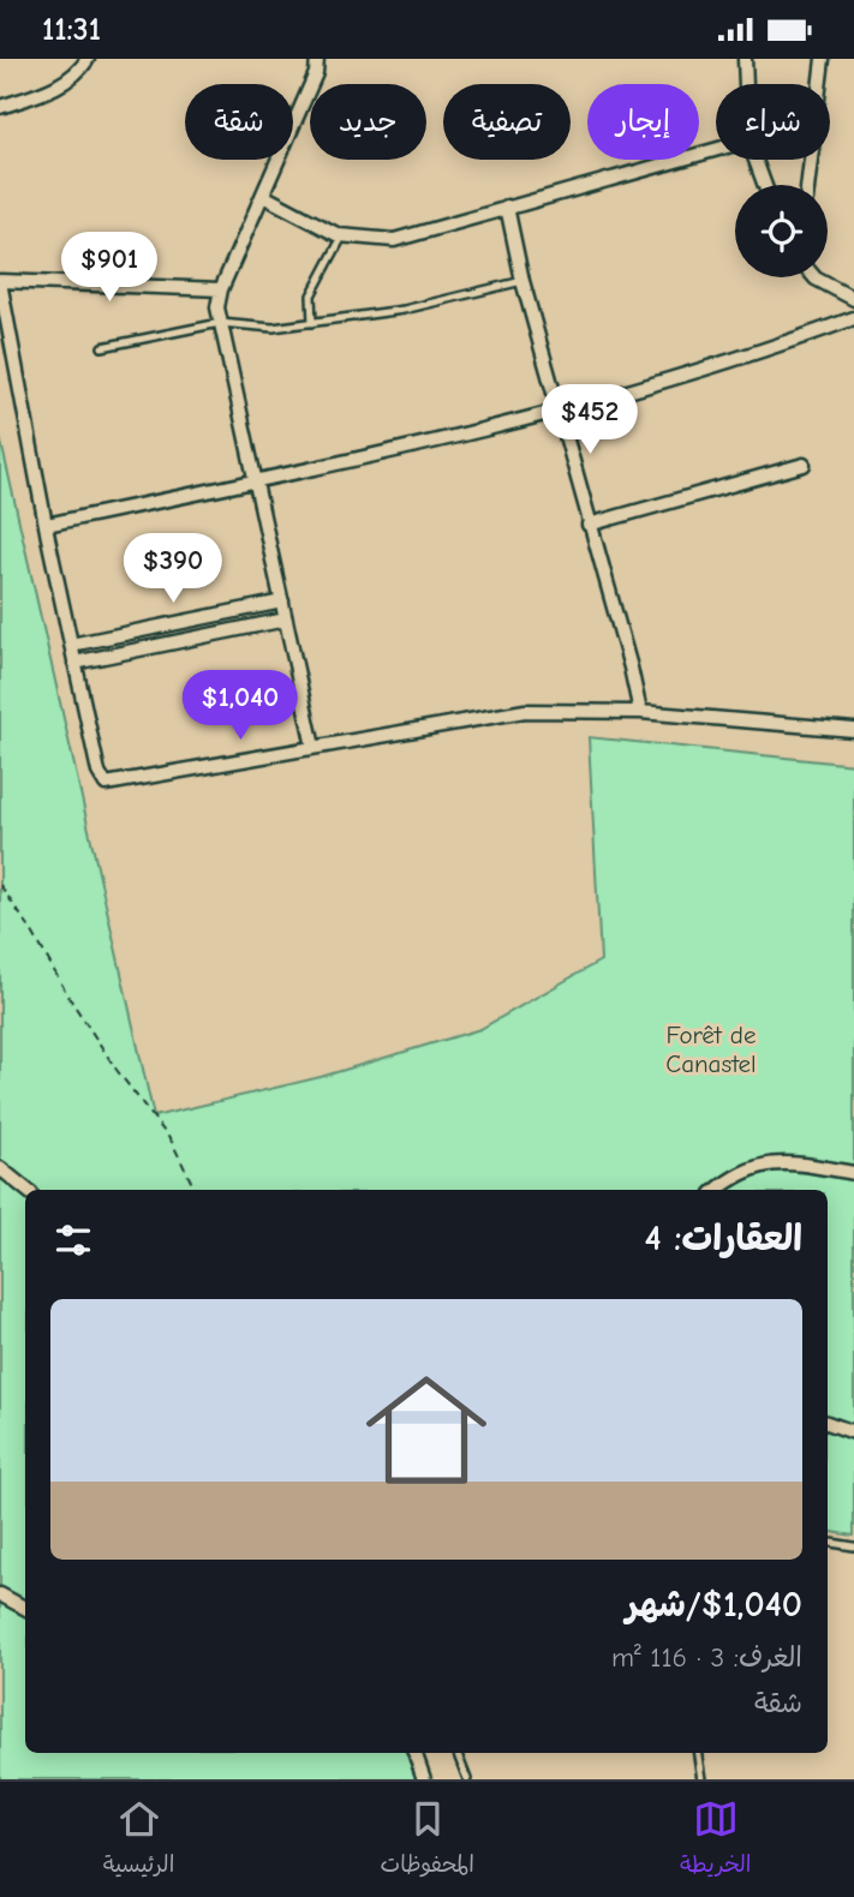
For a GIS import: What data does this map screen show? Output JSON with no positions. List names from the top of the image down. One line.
{"parks":["Forêt de Canastel"],"page":{"status":"11:31","chip":["شراء","إيجار","تصفية","جديد","شقة"],"price":["$901","$452","$390","$1,040"],"heading":"العقارات: 4","list":[{"name":"$1,040/شهر","note":"الغرف: 3 · 116 m² · شقة"}],"tabs":["الخريطة","المحفوظات","الرئيسية"]}}
